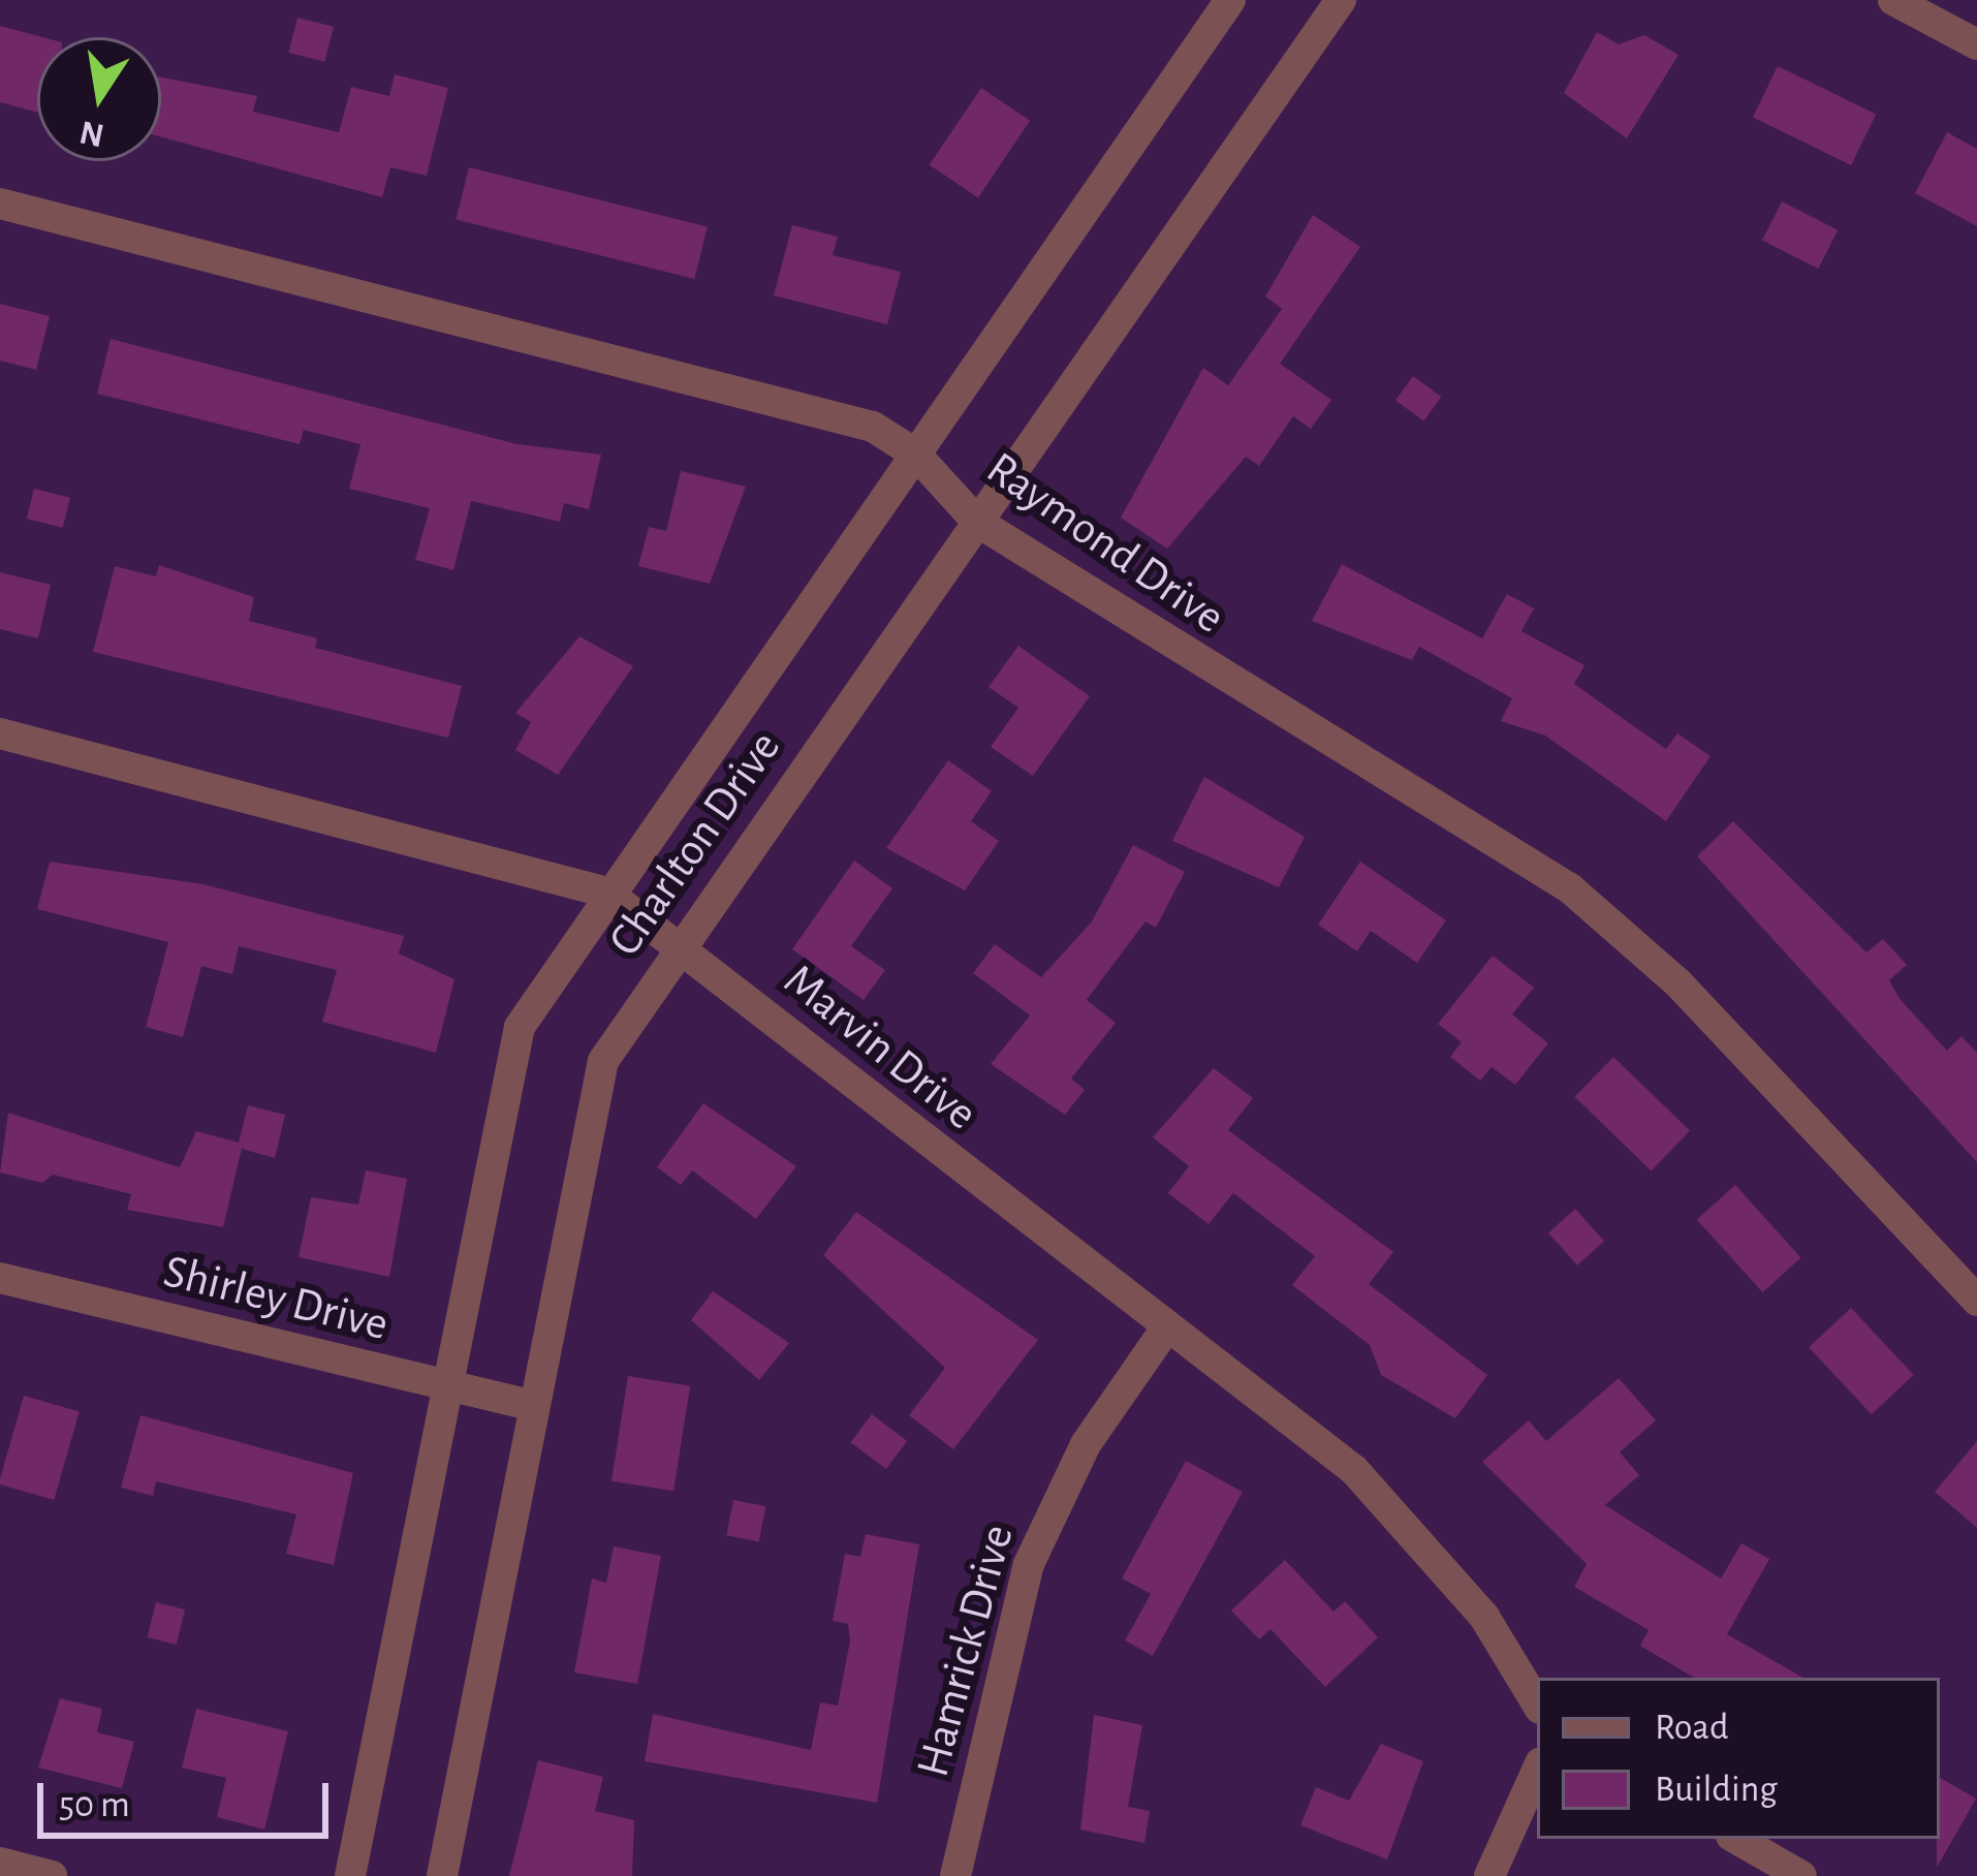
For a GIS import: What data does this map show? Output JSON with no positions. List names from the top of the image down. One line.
{"streets":{"street":["Raymond Drive","Charlton Drive","Marvin Drive","Shirley Drive","Hamrick Drive"]},"crossings":[["Raymond Drive","Charlton Drive"],["Charlton Drive","Marvin Drive"],["Charlton Drive","Shirley Drive"],["Marvin Drive","Hamrick Drive"]],"legend":["Road","Building"],"scale_bar":"50 m","north":"bottom"}
